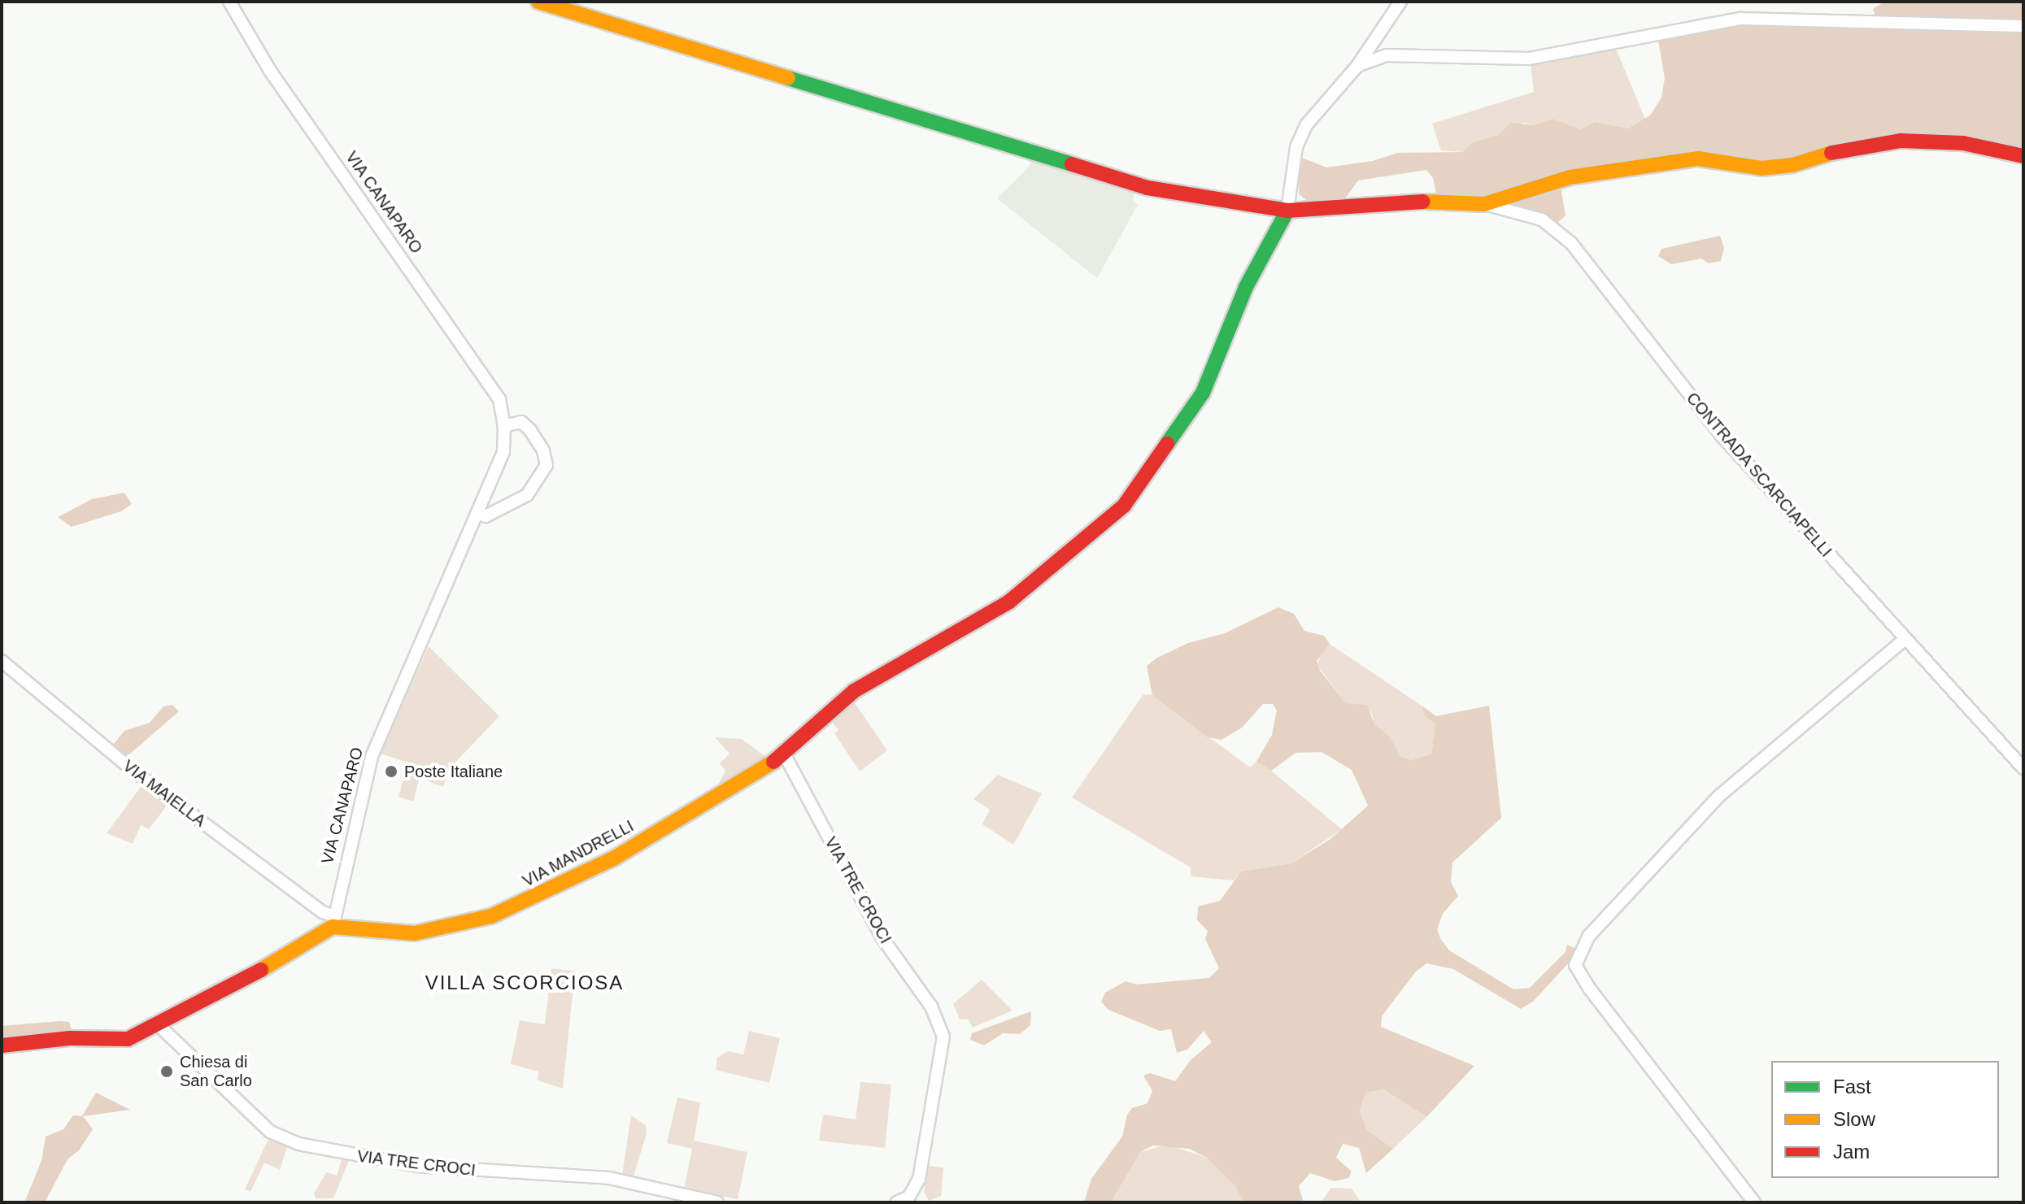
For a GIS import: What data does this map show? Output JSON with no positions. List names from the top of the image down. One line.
{"streets":{"street":["VIA CANAPARO","CONTRADA SCARCIAPELLI","VIA MAIELLA","VIA MANDRELLI","VIA TRE CROCI"]},"crossings":[["VIA CANAPARO","VIA MAIELLA"],["VIA CANAPARO","VIA MANDRELLI"],["VIA MAIELLA","VIA MANDRELLI"],["VIA MANDRELLI","VIA TRE CROCI"]],"districts":["VILLA SCORCIOSA"],"places":["Poste Italiane","Chiesa di San Carlo"],"legend":["Fast","Slow","Jam"]}
